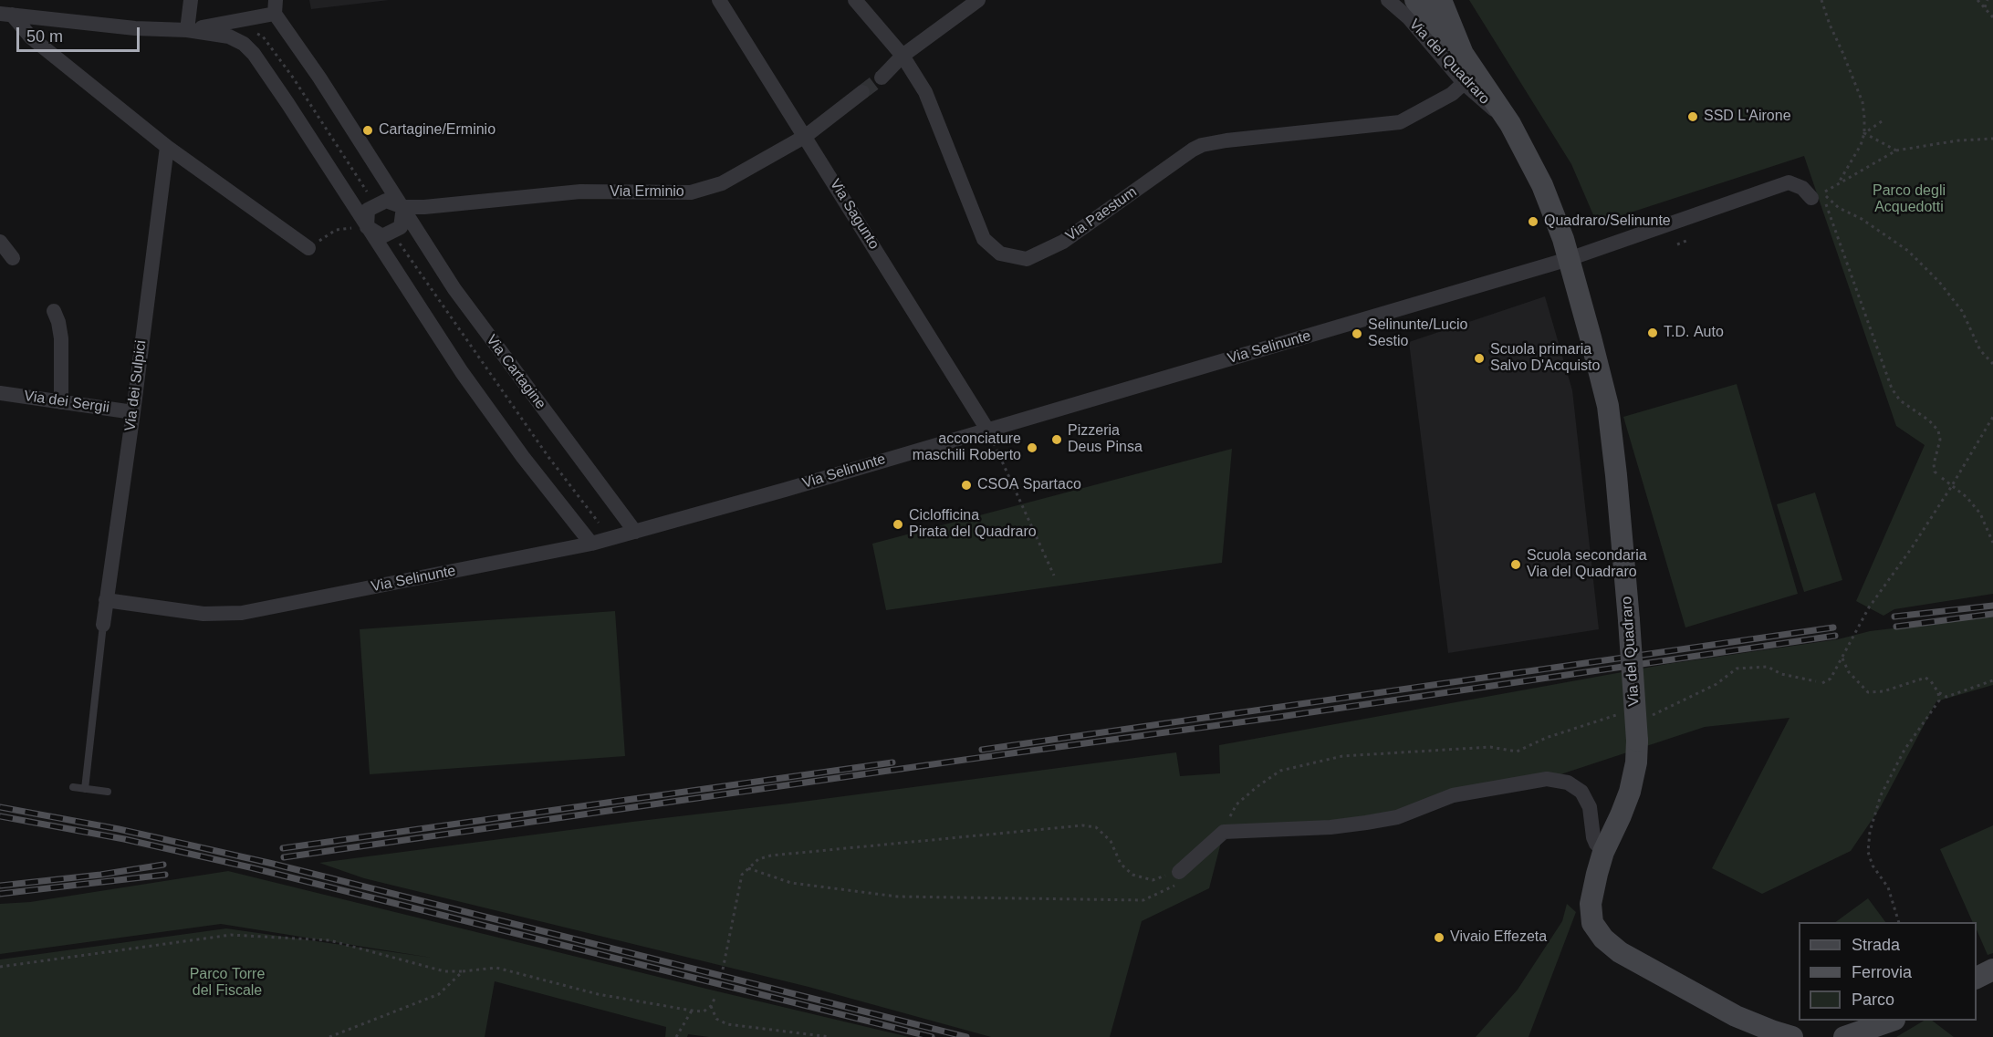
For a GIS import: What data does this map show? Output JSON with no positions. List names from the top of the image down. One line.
{"streets":{"main road":["Via del Quadraro"],"street":["Via Erminio","Via Sagunto","Via Paestum","Via Selinunte","Via Cartagine","Via dei Sulpici","Via dei Sergii"]},"crossings":[["Via del Quadraro","Via Paestum"],["Via del Quadraro","Via Selinunte"],["Via Erminio","Via Sagunto"],["Via Erminio","Via Cartagine"],["Via Sagunto","Via Selinunte"],["Via Selinunte","Via Cartagine"],["Via Selinunte","Via dei Sulpici"],["Via dei Sulpici","Via dei Sergii"]],"parks":["Parco degli Acquedotti","Parco Torre del Fiscale"],"places":["SSD L'Airone","Cartagine/Erminio","Quadraro/Selinunte","T.D. Auto","Selinunte/Lucio Sestio","Scuola primaria Salvo D'Acquisto","Pizzeria Deus Pinsa","acconciature maschili Roberto","CSOA Spartaco","Ciclofficina Pirata del Quadraro","Scuola secondaria Via del Quadraro","Vivaio Effezeta"],"legend":["Strada","Ferrovia","Parco"],"scale_bar":"50 m"}
